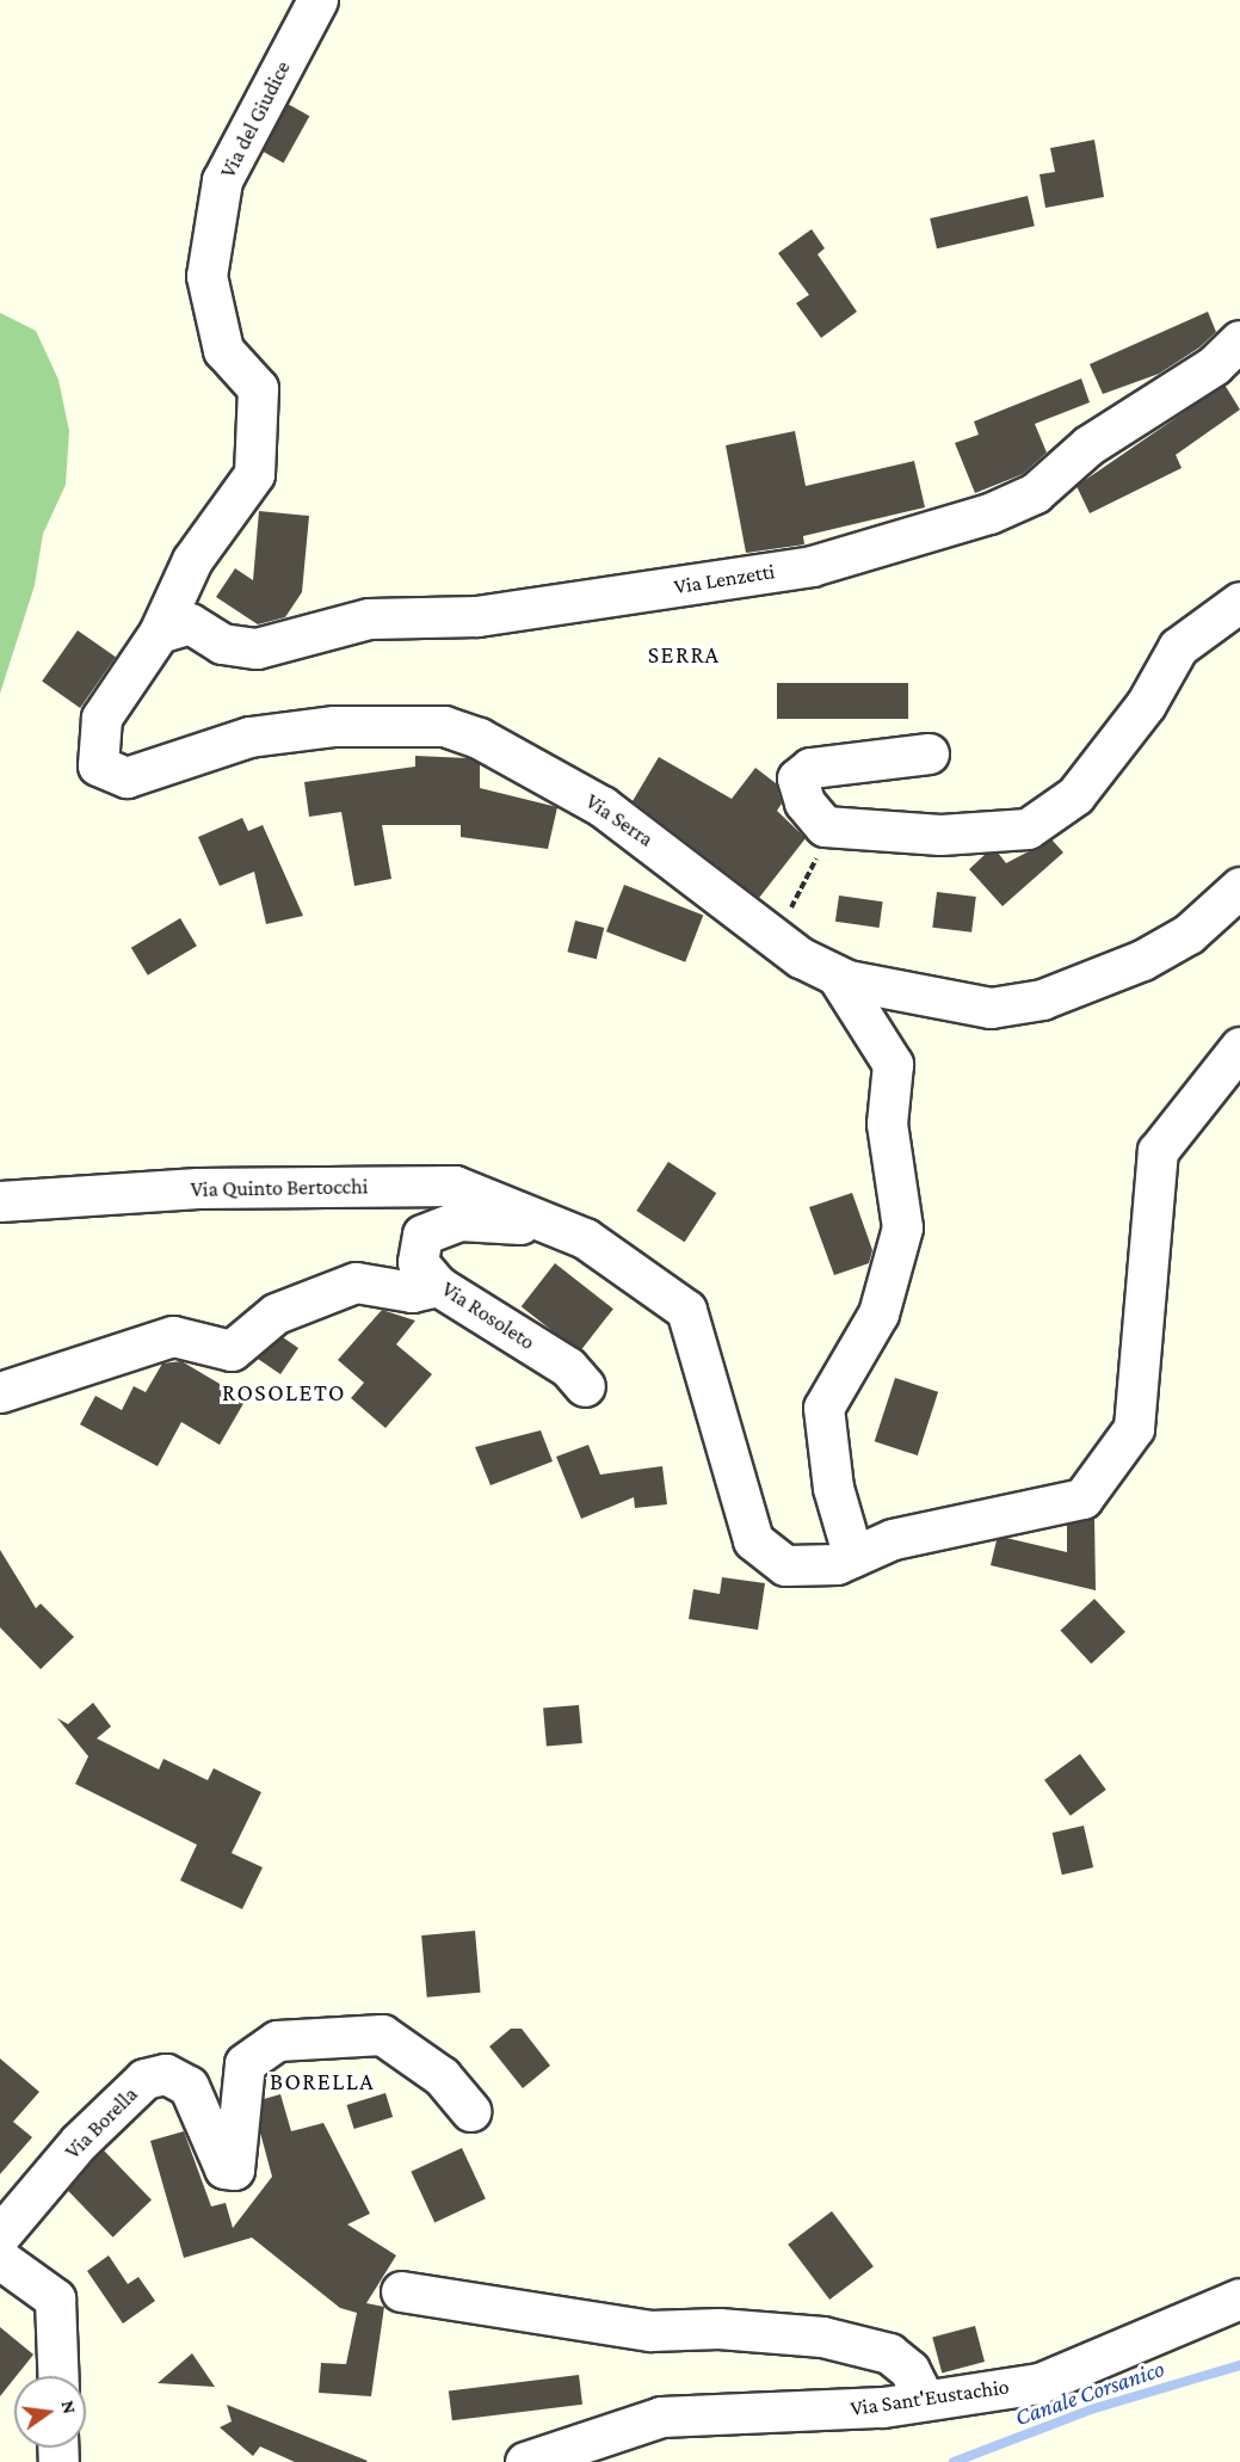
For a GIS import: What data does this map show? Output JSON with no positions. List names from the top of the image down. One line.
{"streets":{"street":["Via del Giudice","Via Lenzetti","Via Serra","Via Quinto Bertocchi","Via Rosoleto","Via Borella","Via Sant'Eustachio"]},"crossings":[["Via del Giudice","Via Lenzetti"],["Via del Giudice","Via Serra"],["Via Lenzetti","Via Serra"],["Via Quinto Bertocchi","Via Rosoleto"]],"districts":["SERRA","ROSOLETO","BORELLA"],"water":["Canale Corsanico"],"north":"right"}
